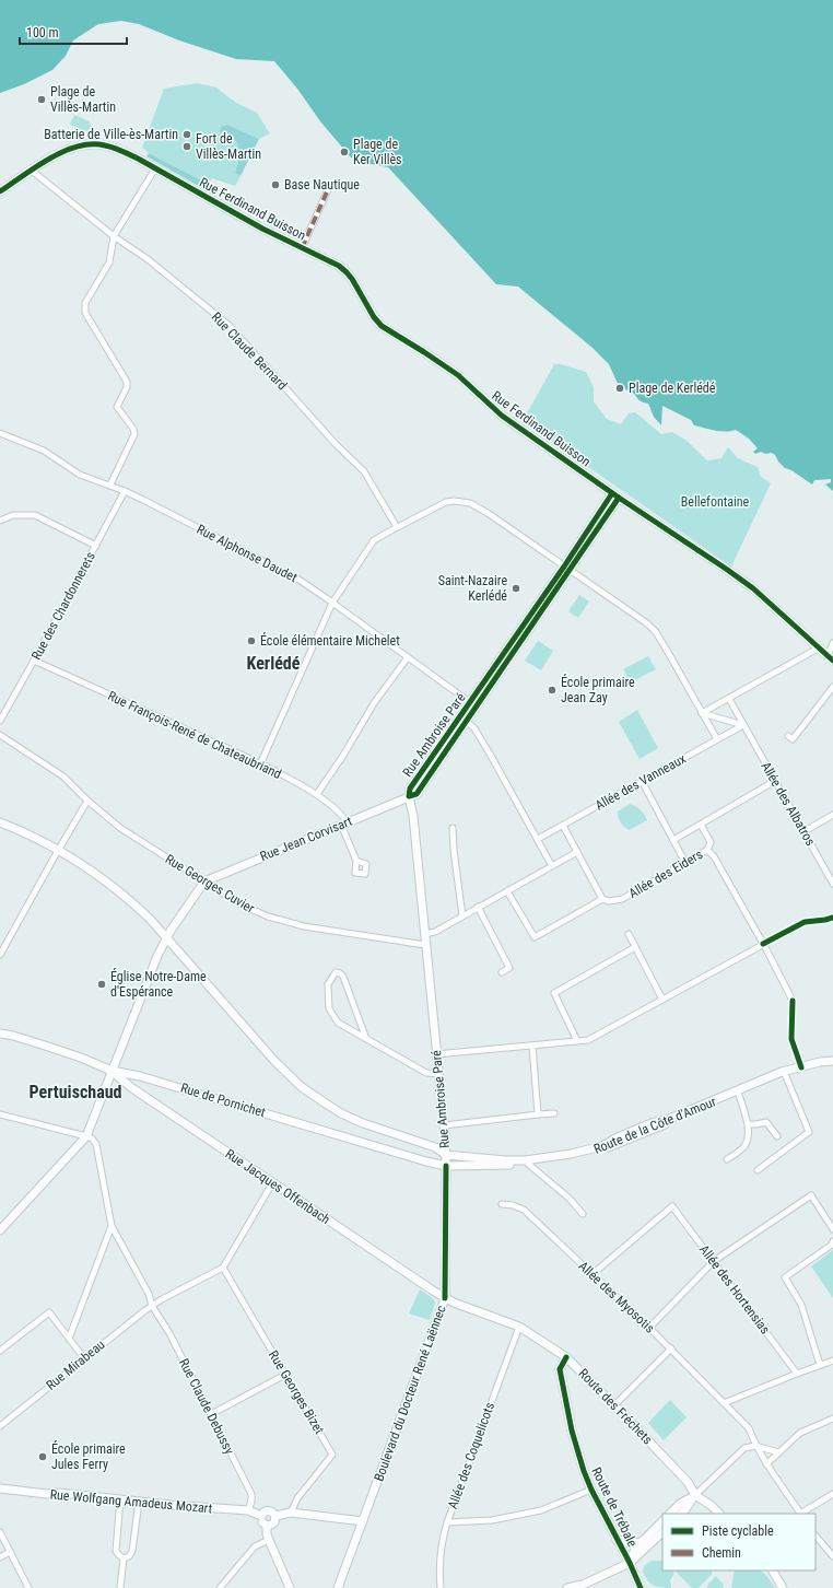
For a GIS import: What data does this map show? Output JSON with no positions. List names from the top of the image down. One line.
{"streets":{"street":["Rue Ferdinand Buisson","Rue Claude Bernard","Rue Alphonse Daudet","Rue des Chardonnerets","Rue François-René de Chateaubriand","Rue Ambroise Paré","Allée des Vanneaux","Allée des Albatros","Rue Jean Corvisart","Allée des Eiders","Rue Georges Cuvier","Rue de Pornichet","Route de la Côte d'Amour","Rue Jacques Offenbach","Allée des Hortensias","Allée des Myosotis","Rue Mirabeau","Rue Georges Bizet","Boulevard du Docteur René Laënnec","Rue Claude Debussy","Route des Fréchets","Allée des Coquelicots","Rue Wolfgang Amadeus Mozart","Route de Trébale"]},"crossings":[["Rue Ferdinand Buisson","Rue Claude Bernard"],["Rue Ferdinand Buisson","Rue Ambroise Paré"],["Rue Alphonse Daudet","Rue des Chardonnerets"],["Rue Alphonse Daudet","Rue Ambroise Paré"],["Rue des Chardonnerets","Rue François-René de Chateaubriand"],["Rue François-René de Chateaubriand","Rue Jean Corvisart"],["Rue Ambroise Paré","Rue Jean Corvisart"],["Rue Ambroise Paré","Rue Georges Cuvier"],["Rue Ambroise Paré","Rue de Pornichet"],["Rue Ambroise Paré","Route de la Côte d'Amour"],["Rue Ambroise Paré","Boulevard du Docteur René Laënnec"],["Allée des Vanneaux","Allée des Albatros"],["Rue Jean Corvisart","Rue Georges Cuvier"],["Rue de Pornichet","Route de la Côte d'Amour"],["Rue de Pornichet","Rue Jacques Offenbach"],["Rue de Pornichet","Boulevard du Docteur René Laënnec"],["Route de la Côte d'Amour","Boulevard du Docteur René Laënnec"],["Rue Jacques Offenbach","Boulevard du Docteur René Laënnec"],["Rue Jacques Offenbach","Route des Fréchets"],["Allée des Hortensias","Allée des Myosotis"],["Rue Mirabeau","Rue Georges Bizet"],["Rue Mirabeau","Rue Claude Debussy"],["Boulevard du Docteur René Laënnec","Route des Fréchets"],["Rue Claude Debussy","Rue Wolfgang Amadeus Mozart"],["Route des Fréchets","Allée des Coquelicots"],["Route des Fréchets","Route de Trébale"]],"districts":["Kerlédé","Pertuischaud"],"parks":["Bellefontaine"],"places":["Plage de Villès-Martin","Batterie de Ville-ès-Martin","Fort de Villès-Martin","Plage de Ker Villès","Base Nautique","Plage de Kerlédé","Saint-Nazaire Kerlédé","École élémentaire Michelet","École primaire Jean Zay","Église Notre-Dame d'Espérance","École primaire Jules Ferry"],"legend":["Piste cyclable","Chemin"],"scale_bar":"100 m"}
